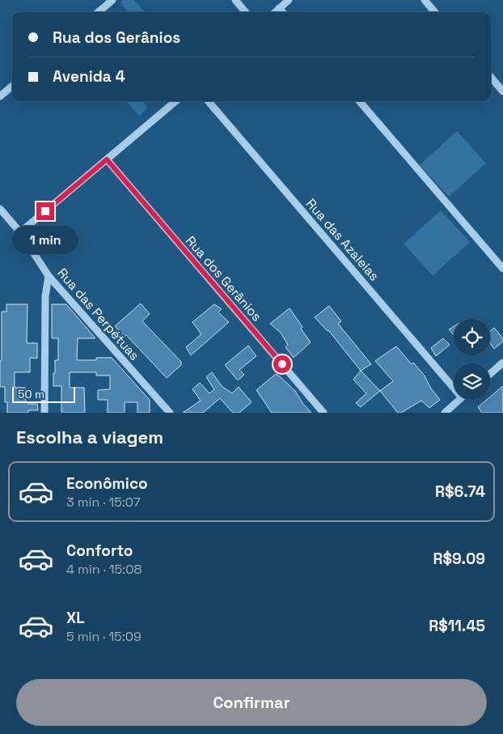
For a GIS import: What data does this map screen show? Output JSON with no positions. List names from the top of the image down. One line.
{"streets":{"street":["Rua das Azaleias","Rua dos Gerânios","Rua das Perpétuas"]},"scale_bar":"50 m","page":{"banner":["Rua dos Gerânios","Avenida 4"],"bubble":"1 min","scale":"50 m","heading":"Escolha a viagem","list":[{"name":"Econômico","note":"3 min · 15:07","value":"R$6.74"},{"name":"Conforto","note":"4 min · 15:08","value":"R$9.09"},{"name":"XL","note":"5 min · 15:09","value":"R$11.45"}],"buttons":"Confirmar"}}
